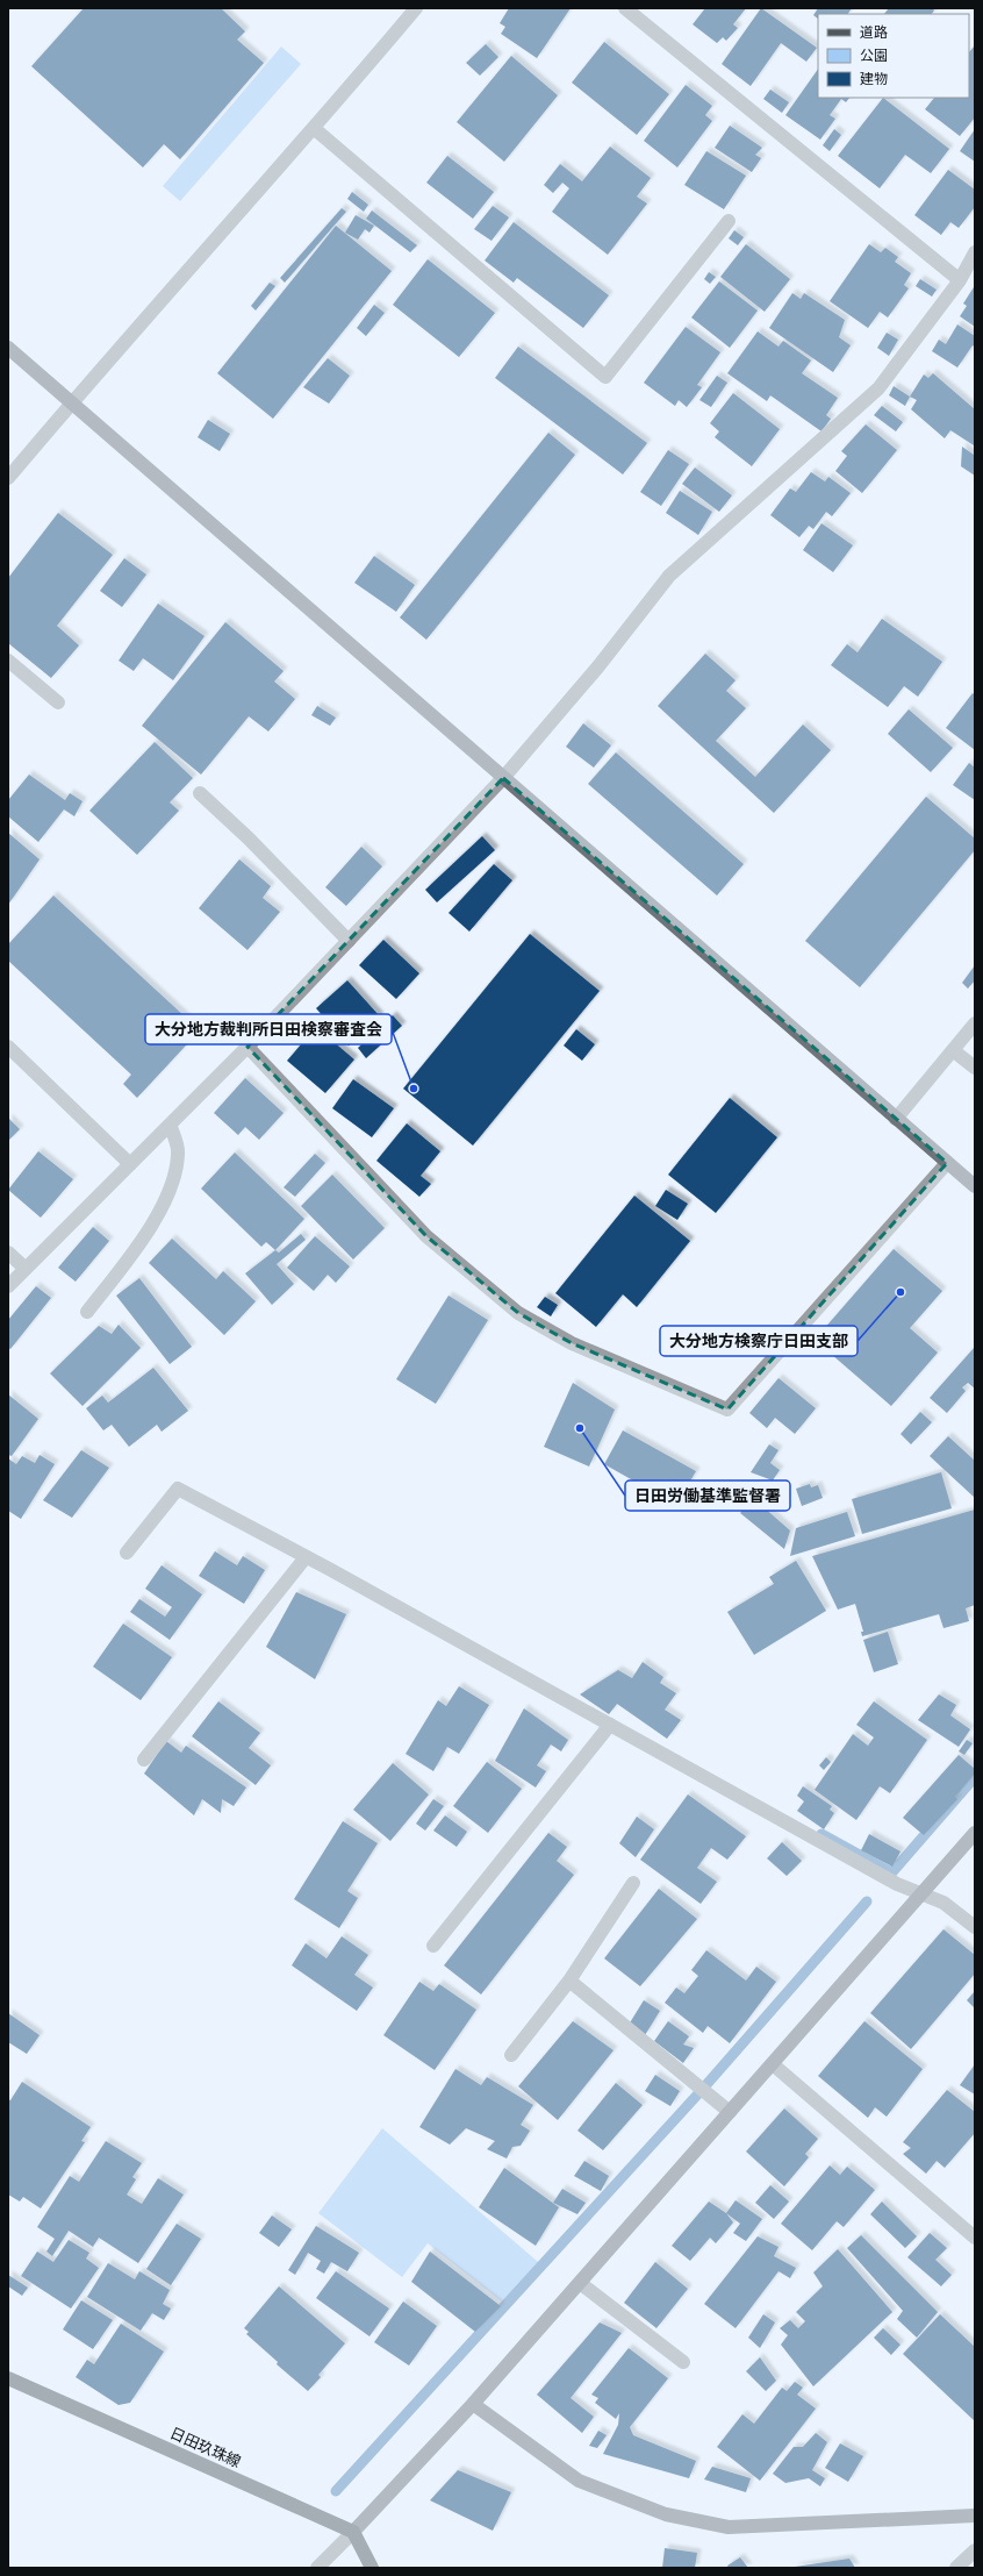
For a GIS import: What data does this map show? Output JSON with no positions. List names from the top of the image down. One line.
{"streets":{"main road":["日田玖珠線"]},"places":["大分地方裁判所日田検察審査会","大分地方検察庁日田支部","日田労働基準監督署"],"legend":["道路","公園","建物"]}
